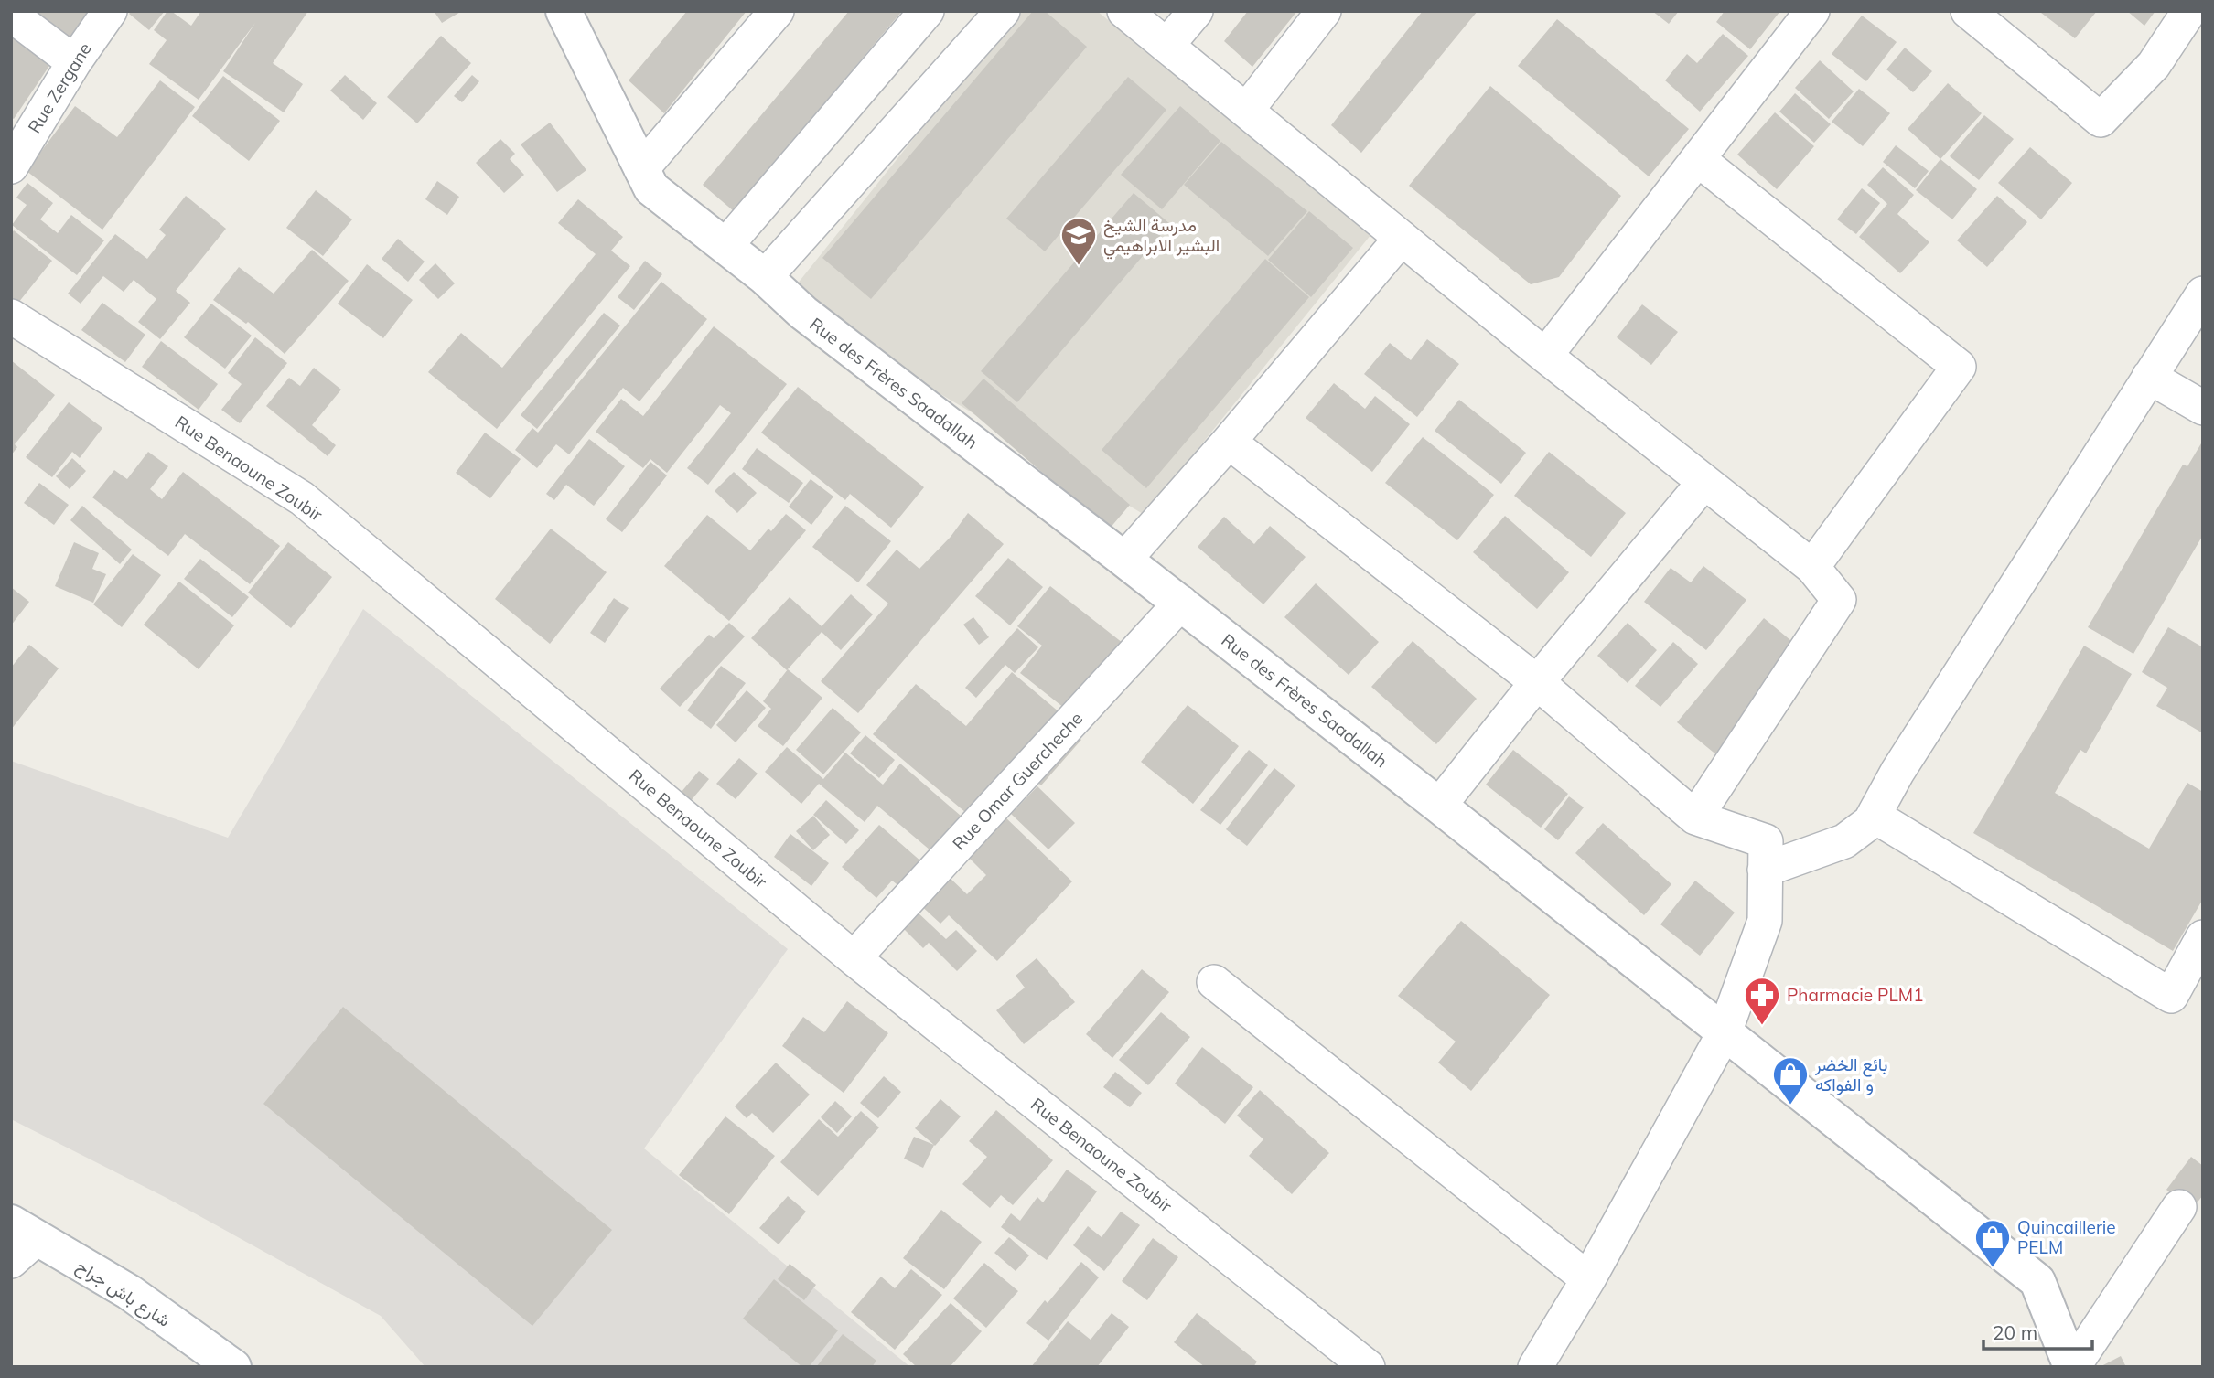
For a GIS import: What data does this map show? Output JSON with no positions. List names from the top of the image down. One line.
{"streets":{"street":["Rue Zergane","Rue des Frères Saadallah","Rue Benaoune Zoubir","Rue Omar Guercheche","شارع باش جراح"]},"crossings":[["Rue des Frères Saadallah","Rue Omar Guercheche"],["Rue Benaoune Zoubir","Rue Omar Guercheche"]],"places":{"school or university":["مدرسة الشيخ البشير الابراهيمي"],"pharmacy":["Pharmacie PLM1"],"shop":["بائع الخضر و الفواكه","Quincaillerie PELM"]},"scale_bar":"20 m"}
